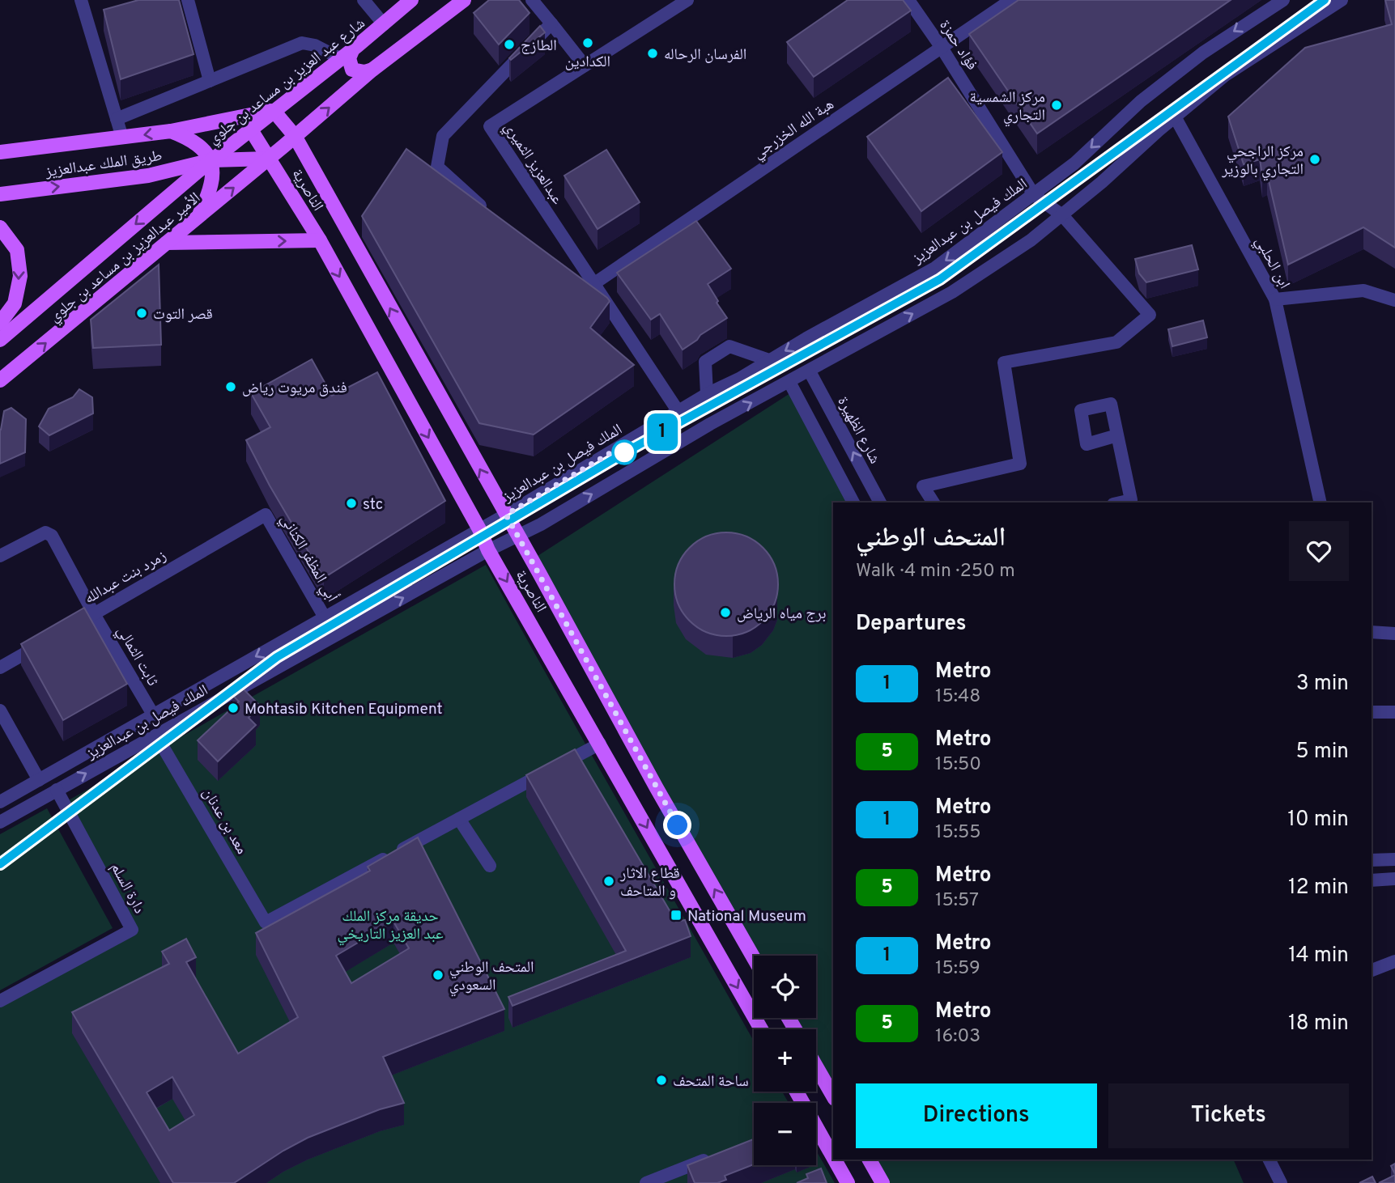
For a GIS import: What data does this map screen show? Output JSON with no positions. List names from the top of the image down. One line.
{"streets":{"main road":["شارع عبد العزيز بن مساعد بن جلوي","طريق الملك عبدالعزيز","الناصرية","الأمير عبدالعزيز بن مساعد بن جلوي"],"street":["فؤاد حمزة","هبة الله الخزرجي","عبدالعزيز الثميري","الملك فيصل بن عبدالعزيز","ابن الحلبي","شارع الظهيرة","أبي المظفر الكناني","زمرد بنت عبدالله","ثابت الثمالي","معد بن عدنان","دارة السلم"]},"crossings":[["فؤاد حمزة","هبة الله الخزرجي"],["فؤاد حمزة","الملك فيصل بن عبدالعزيز"],["شارع عبد العزيز بن مساعد بن جلوي","طريق الملك عبدالعزيز"],["شارع عبد العزيز بن مساعد بن جلوي","الناصرية"],["شارع عبد العزيز بن مساعد بن جلوي","الأمير عبدالعزيز بن مساعد بن جلوي"],["هبة الله الخزرجي","عبدالعزيز الثميري"],["طريق الملك عبدالعزيز","الناصرية"],["عبدالعزيز الثميري","الملك فيصل بن عبدالعزيز"],["الناصرية","الملك فيصل بن عبدالعزيز"],["الناصرية","الأمير عبدالعزيز بن مساعد بن جلوي"],["الملك فيصل بن عبدالعزيز","ابن الحلبي"],["الملك فيصل بن عبدالعزيز","شارع الظهيرة"],["الملك فيصل بن عبدالعزيز","أبي المظفر الكناني"],["الملك فيصل بن عبدالعزيز","ثابت الثمالي"],["الملك فيصل بن عبدالعزيز","معد بن عدنان"],["الملك فيصل بن عبدالعزيز","دارة السلم"],["أبي المظفر الكناني","زمرد بنت عبدالله"],["زمرد بنت عبدالله","ثابت الثمالي"]],"parks":["حديقة مركز الملك عبد العزيز التاريخي"],"places":{"other":["الكدادين","الطازج","الفرسان الرحاله","مركز الشمسية التجاري","مركز الراجحي التجاري بالوزير","قصر التوت","فندق مريوت رياض","stc","برج مياه الرياض","Mohtasib Kitchen Equipment","قطاع الاثار و المتاحف","المتحف الوطني السعودي","ساحة المتحف"],"transit":["National Museum"]},"lines":["metro line 1"],"page":{"on_map":"1","heading":[["المتحف الوطني","Walk · 4 min · 250 m"],"Departures"],"list":[{"mark":"1","name":"Metro","note":"15:48","value":"3 min"},{"mark":"5","name":"Metro","note":"15:50","value":"5 min"},{"mark":"1","name":"Metro","note":"15:55","value":"10 min"},{"mark":"5","name":"Metro","note":"15:57","value":"12 min"},{"mark":"1","name":"Metro","note":"15:59","value":"14 min"},{"mark":"5","name":"Metro","note":"16:03","value":"18 min"}],"map_buttons":["+","−"],"buttons":["Directions","Tickets"]}}
